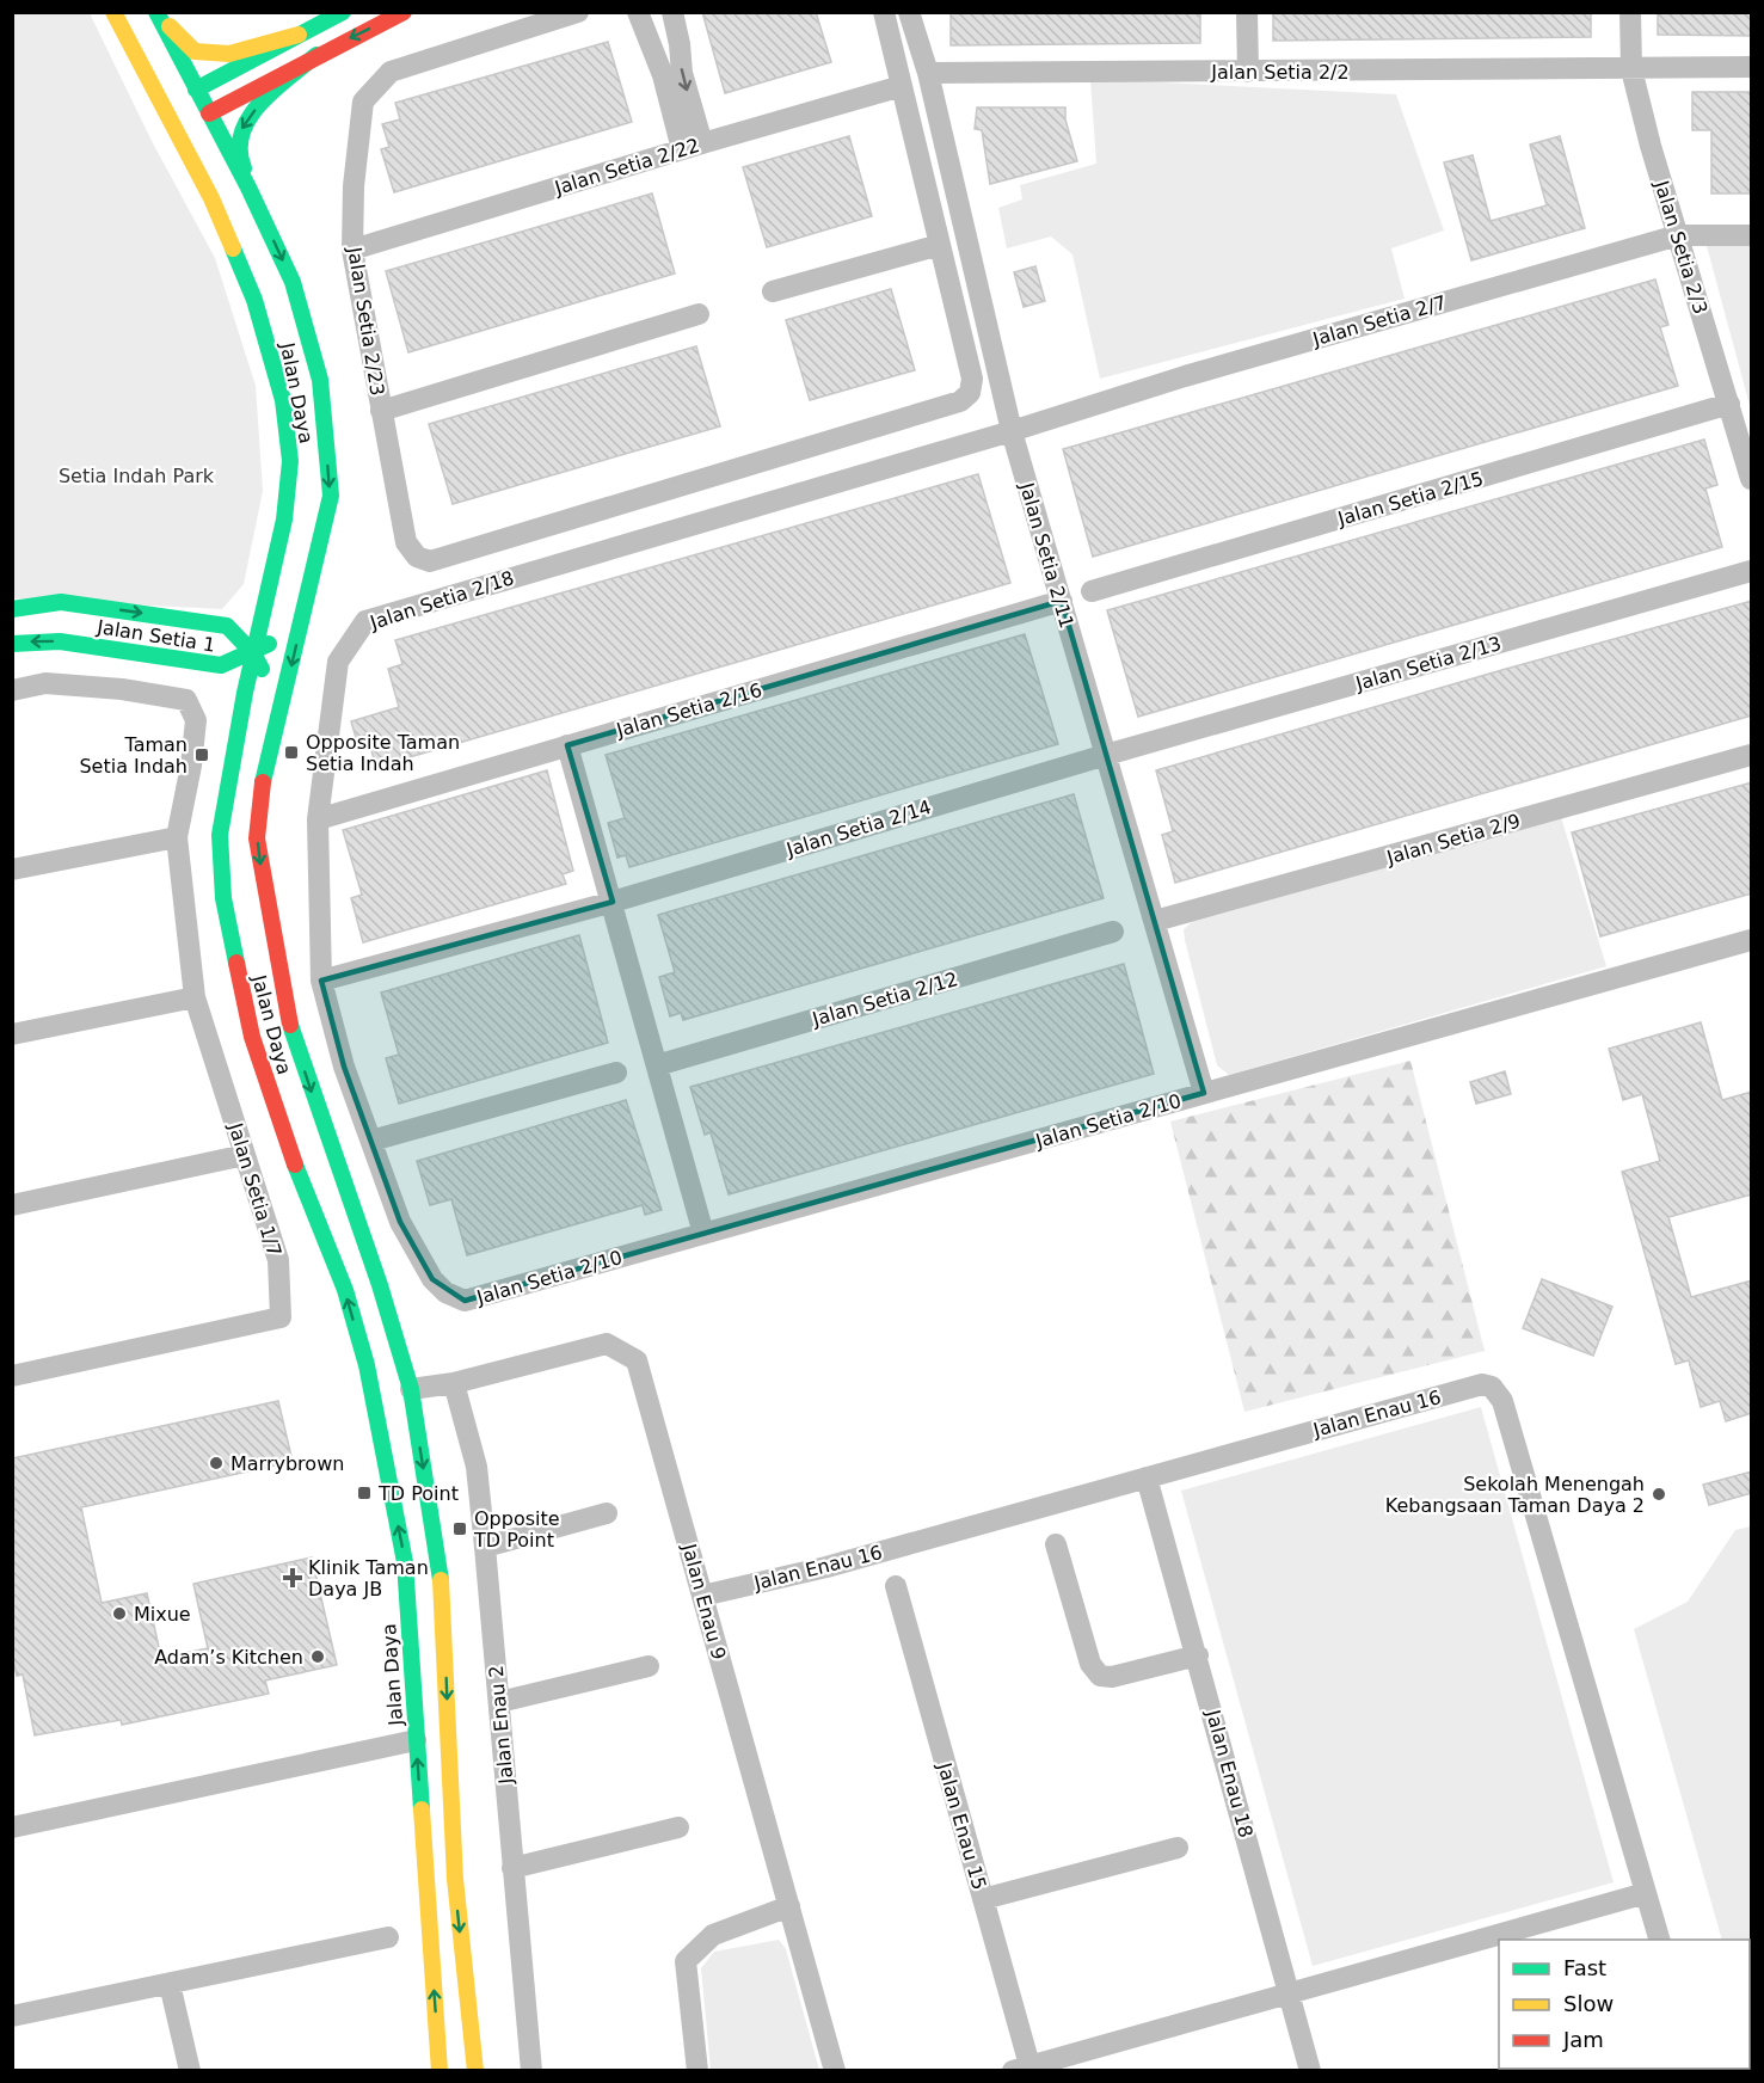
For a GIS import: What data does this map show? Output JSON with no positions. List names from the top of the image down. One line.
{"streets":{"main road":["Jalan Daya","Jalan Setia 1"],"street":["Jalan Setia 2/2","Jalan Setia 2/22","Jalan Setia 2/3","Jalan Setia 2/7","Jalan Setia 2/23","Jalan Setia 2/15","Jalan Setia 2/11","Jalan Setia 2/18","Jalan Setia 2/13","Jalan Setia 2/16","Jalan Setia 2/14","Jalan Setia 2/9","Jalan Setia 2/12","Jalan Setia 2/10","Jalan Setia 1/7","Jalan Enau 16","Jalan Enau 9","Jalan Enau 2","Jalan Enau 18","Jalan Enau 15"]},"crossings":[["Jalan Setia 2/2","Jalan Setia 2/3"],["Jalan Setia 2/2","Jalan Setia 2/11"],["Jalan Setia 2/22","Jalan Setia 2/23"],["Jalan Setia 2/3","Jalan Setia 2/7"],["Jalan Setia 2/3","Jalan Setia 2/15"],["Jalan Setia 2/7","Jalan Setia 2/11"],["Jalan Setia 2/7","Jalan Setia 2/18"],["Jalan Daya","Jalan Setia 1"],["Jalan Daya","Jalan Enau 9"],["Jalan Setia 2/11","Jalan Setia 2/18"],["Jalan Setia 2/11","Jalan Setia 2/13"],["Jalan Setia 2/11","Jalan Setia 2/16"],["Jalan Setia 2/11","Jalan Setia 2/14"],["Jalan Setia 2/11","Jalan Setia 2/9"],["Jalan Setia 2/11","Jalan Setia 2/10"],["Jalan Setia 2/18","Jalan Setia 2/16"],["Jalan Setia 2/18","Jalan Setia 2/14"],["Jalan Setia 2/18","Jalan Setia 2/10"],["Jalan Setia 2/13","Jalan Setia 2/14"],["Jalan Enau 16","Jalan Enau 9"],["Jalan Enau 16","Jalan Enau 18"],["Jalan Enau 9","Jalan Enau 2"]],"parks":["Setia Indah Park"],"places":{"transit":["Opposite Taman Setia Indah","Taman Setia Indah","TD Point","Opposite TD Point"],"other":["Marrybrown","Sekolah Menengah Kebangsaan Taman Daya 2","Mixue","Adam’s Kitchen"],"health":["Klinik Taman Daya JB"]},"legend":["Fast","Slow","Jam"]}
